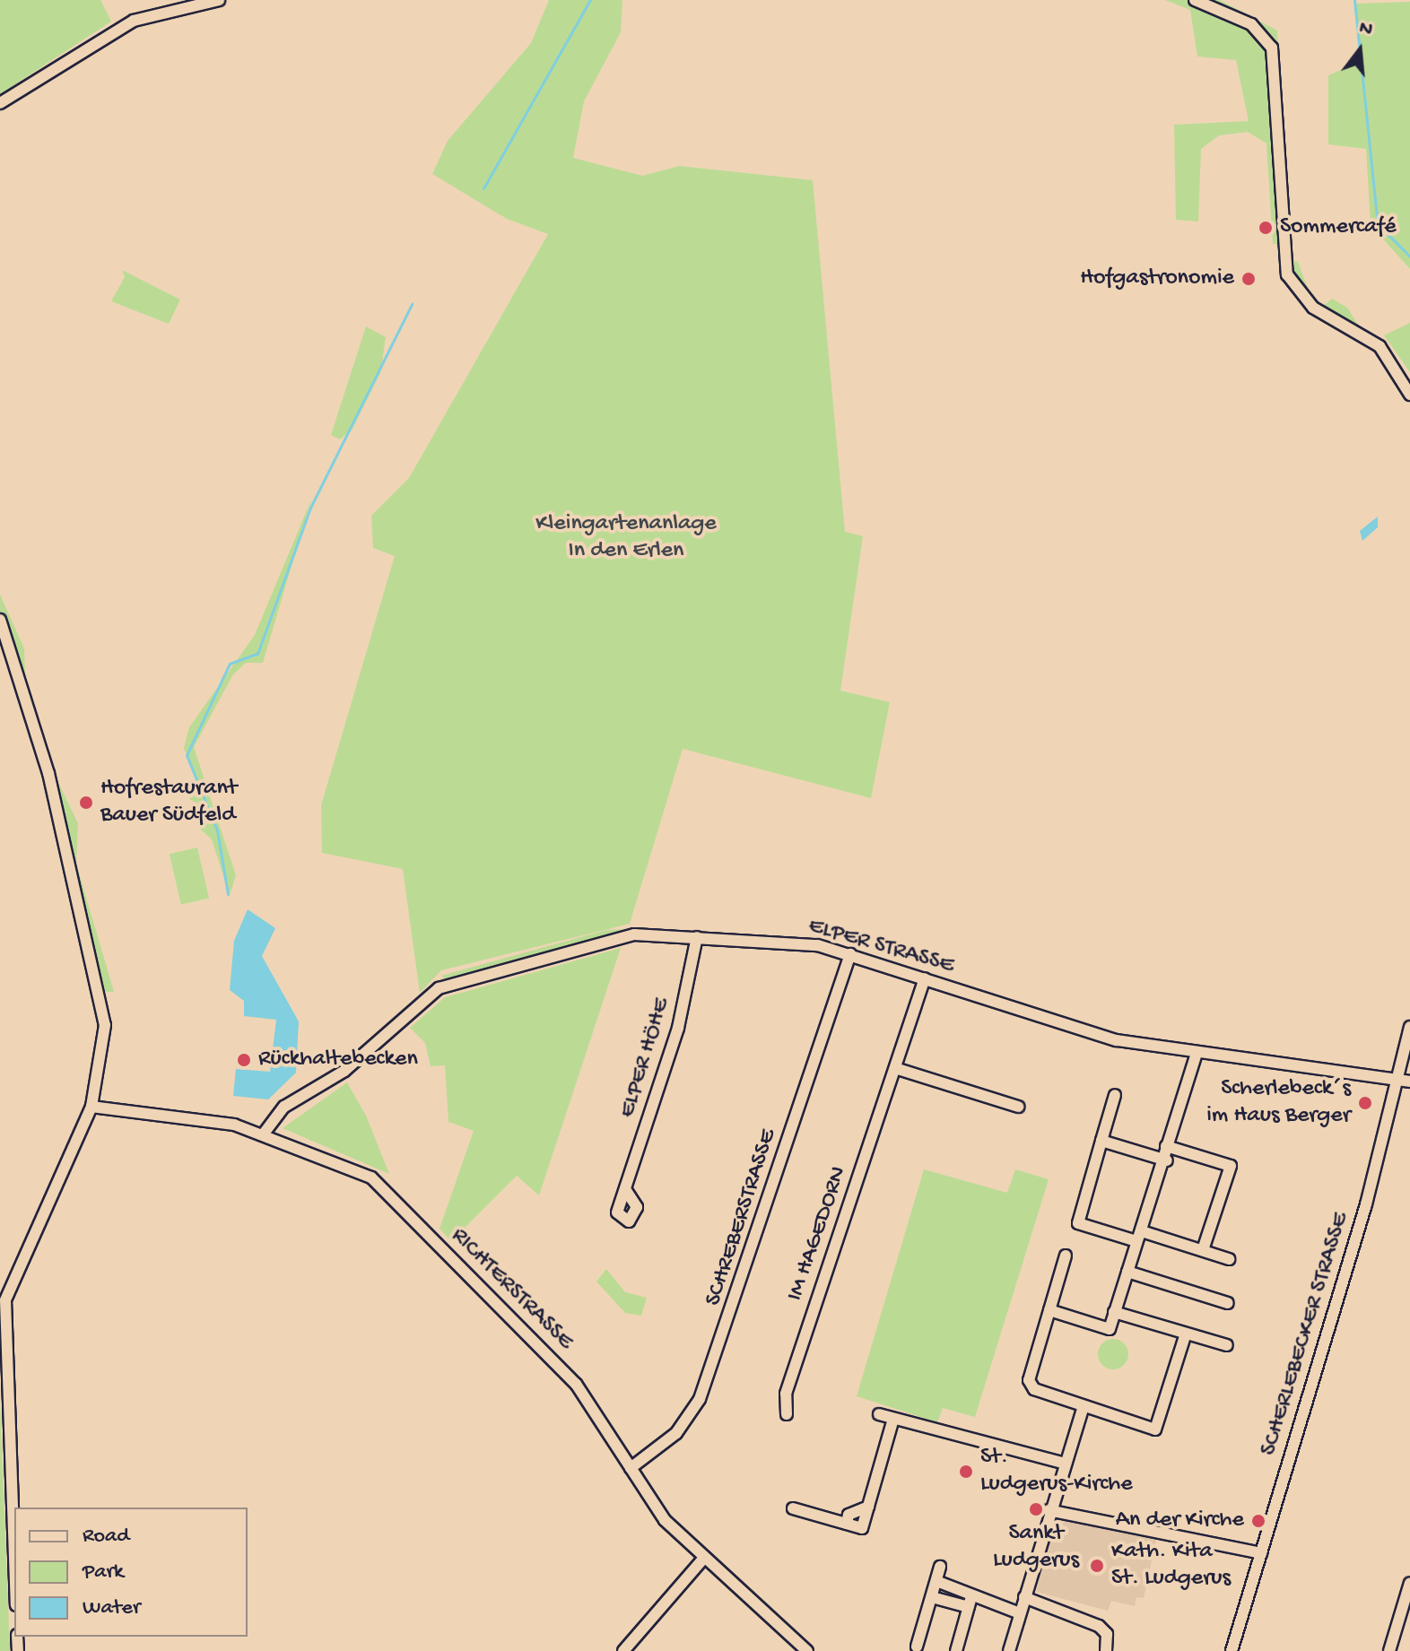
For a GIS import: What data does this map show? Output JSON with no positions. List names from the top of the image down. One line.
{"streets":{"street":["ELPER STRASSE","ELPER HÖHE","SCHREBERSTRASSE","IM HAGEDORN","RICHTERSTRASSE","SCHERLEBECKER STRASSE"]},"crossings":[["ELPER STRASSE","ELPER HÖHE"],["ELPER STRASSE","SCHREBERSTRASSE"],["ELPER STRASSE","IM HAGEDORN"],["ELPER STRASSE","RICHTERSTRASSE"],["ELPER STRASSE","SCHERLEBECKER STRASSE"],["SCHREBERSTRASSE","RICHTERSTRASSE"]],"parks":["Kleingartenanlage In den Erlen"],"places":["Sommercafé","Hofgastronomie","Hofrestaurant Bauer Südfeld","Rückhaltebecken","Scherlebeck´s im Haus Berger","St. Ludgerus-Kirche","Sankt Ludgerus","An der Kirche","Kath. Kita St. Ludgerus"],"legend":["Road","Park","Water"],"north":"top"}
